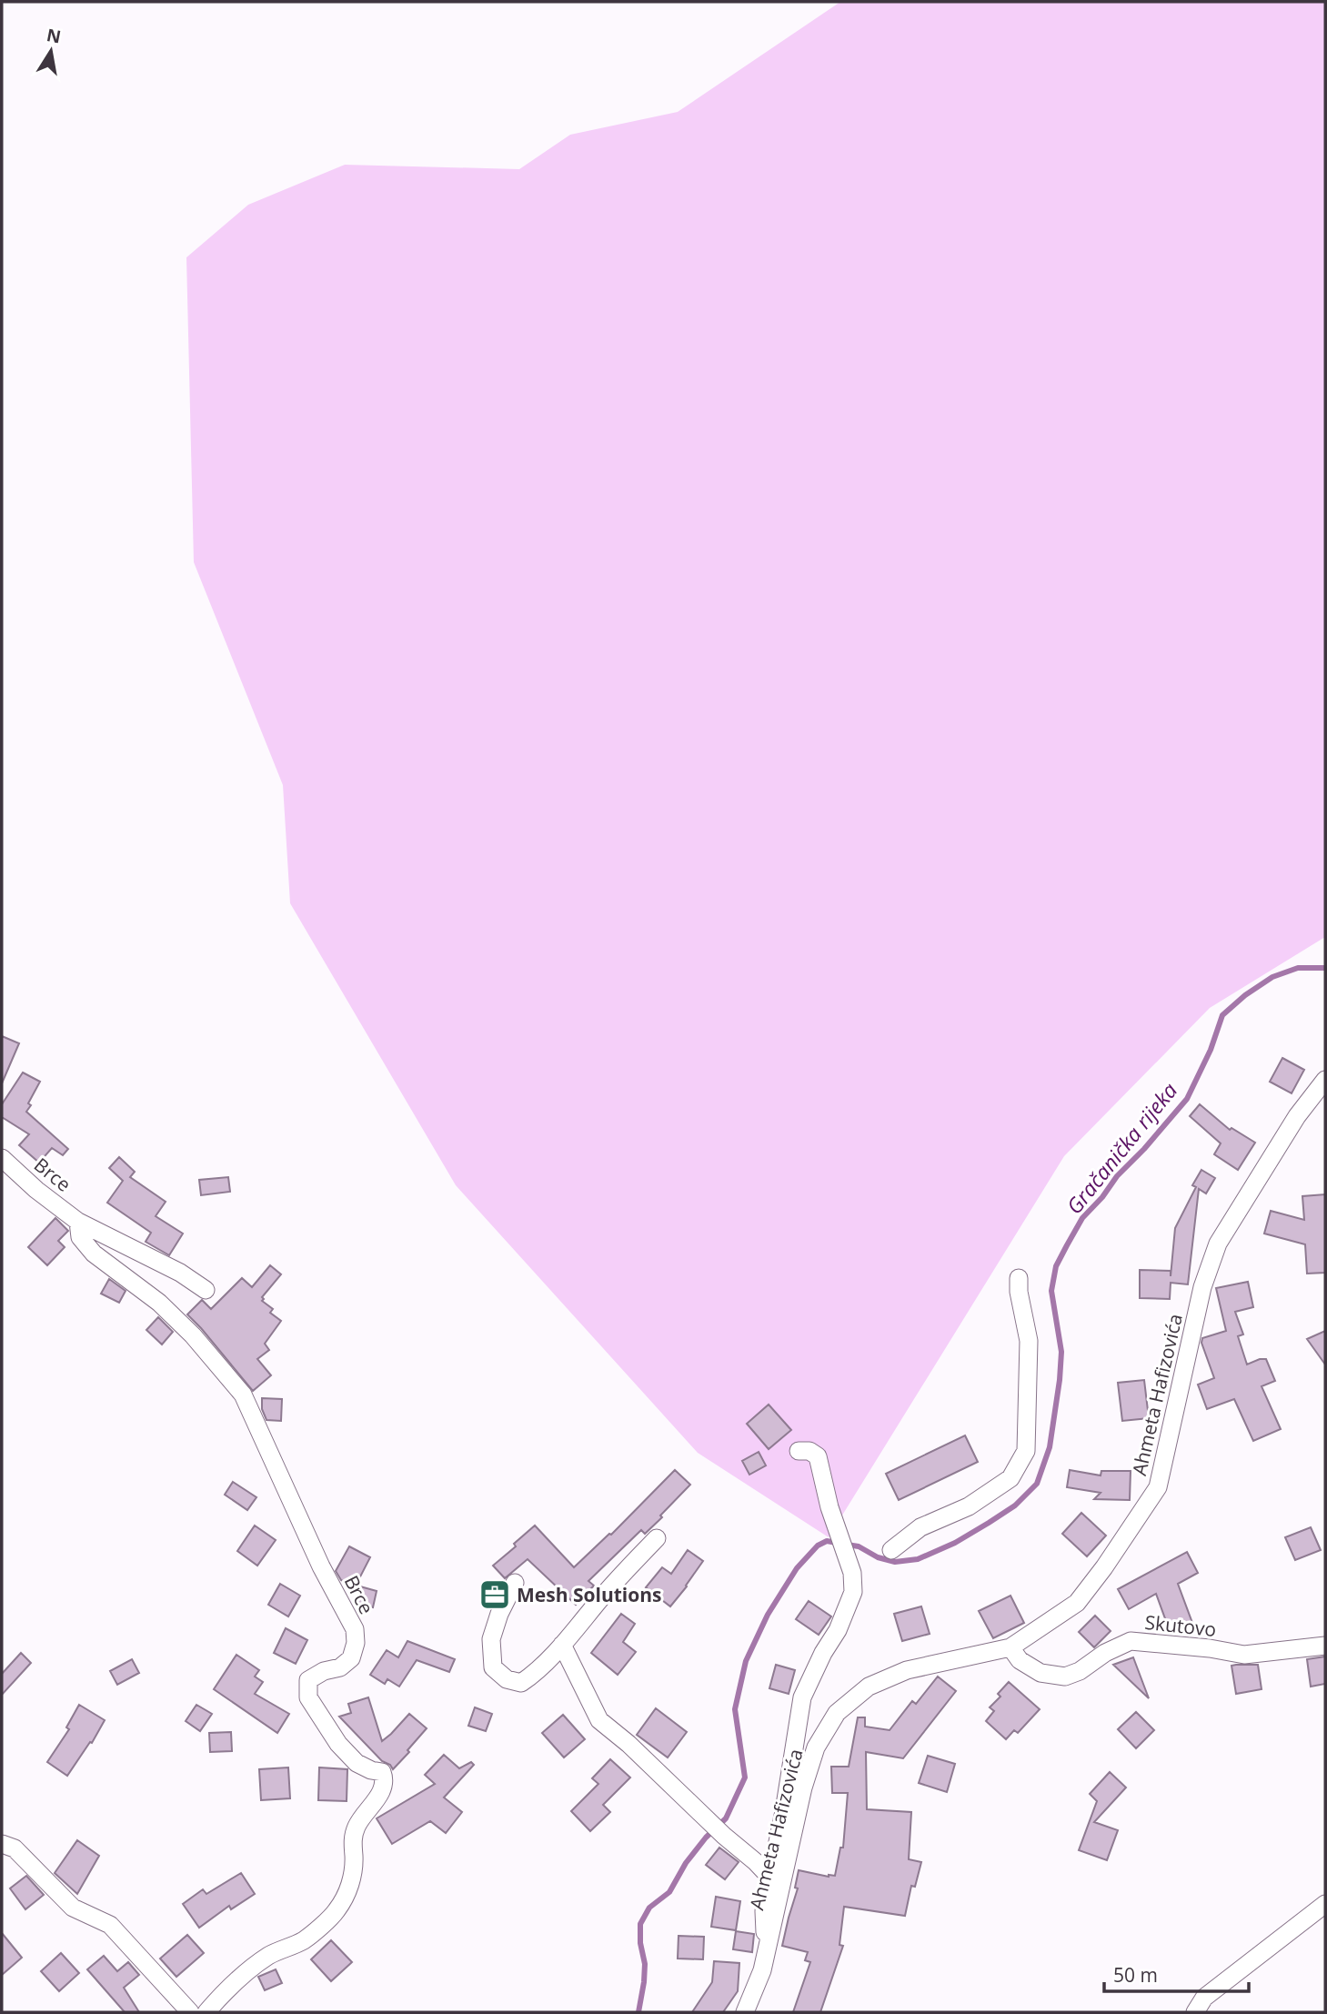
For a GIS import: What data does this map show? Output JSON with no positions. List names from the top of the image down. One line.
{"streets":{"street":["Brce","Ahmeta Hafizovića","Skutovo"]},"crossings":[["Ahmeta Hafizovića","Skutovo"]],"water":["Gračanička rijeka"],"places":{"office":["Mesh Solutions"]},"scale_bar":"50 m","north":"top"}
